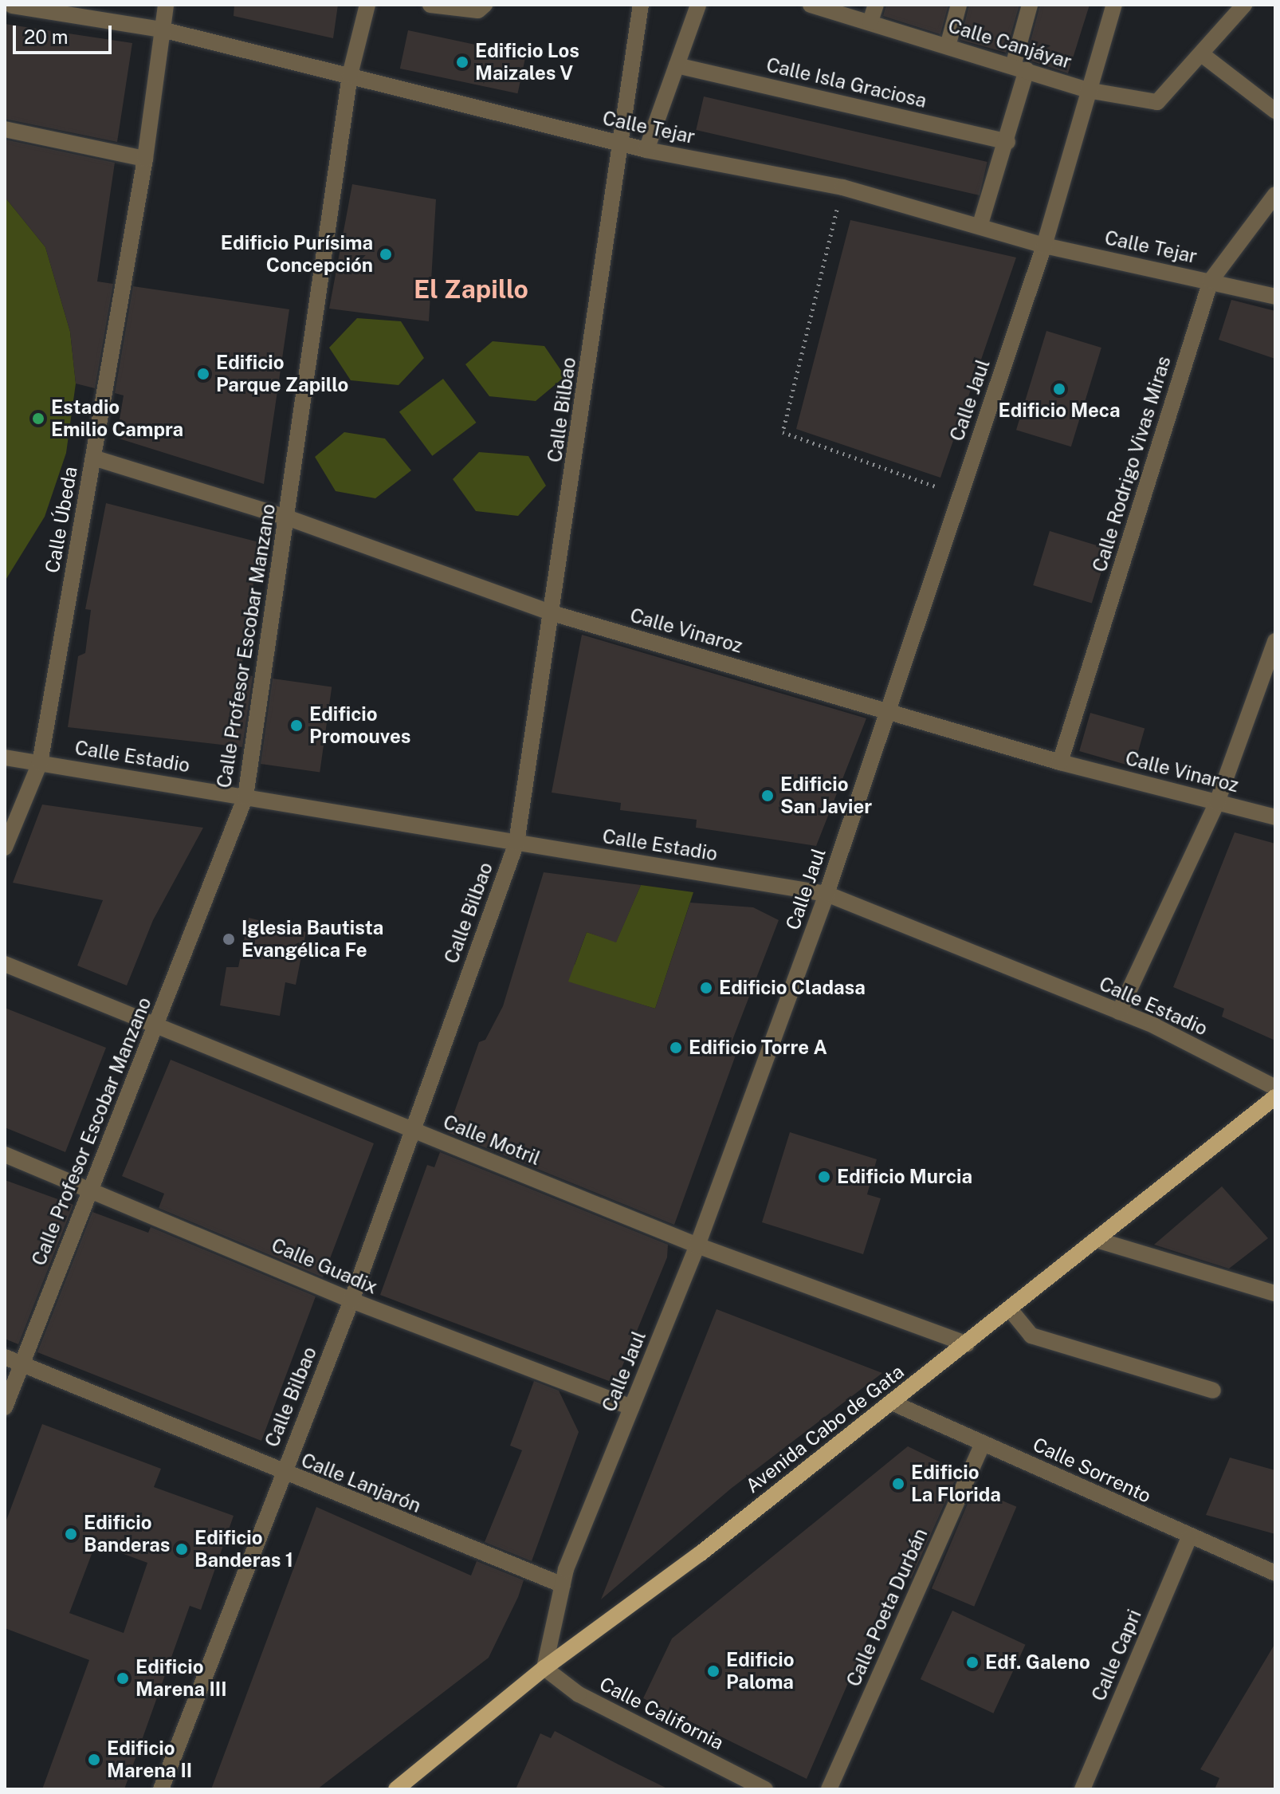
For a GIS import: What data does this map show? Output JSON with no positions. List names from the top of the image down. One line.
{"streets":{"main road":["Avenida Cabo de Gata"],"street":["Calle Canjáyar","Calle Isla Graciosa","Calle Tejar","Calle Jaul","Calle Bilbao","Calle Rodrigo Vivas Miras","Calle Úbeda","Calle Vinaroz","Calle Profesor Escobar Manzano","Calle Estadio","Calle Motril","Calle Guadix","Calle Sorrento","Calle Lanjarón","Calle Poeta Durbán","Calle Capri","Calle California"]},"crossings":[["Calle Canjáyar","Calle Jaul"],["Calle Tejar","Calle Jaul"],["Calle Tejar","Calle Bilbao"],["Calle Tejar","Calle Rodrigo Vivas Miras"],["Calle Tejar","Calle Úbeda"],["Calle Tejar","Calle Profesor Escobar Manzano"],["Calle Jaul","Calle Vinaroz"],["Calle Jaul","Calle Estadio"],["Calle Jaul","Calle Motril"],["Calle Jaul","Calle Guadix"],["Calle Jaul","Avenida Cabo de Gata"],["Calle Jaul","Calle Lanjarón"],["Calle Jaul","Calle California"],["Calle Bilbao","Calle Vinaroz"],["Calle Bilbao","Calle Estadio"],["Calle Bilbao","Calle Motril"],["Calle Bilbao","Calle Guadix"],["Calle Bilbao","Calle Lanjarón"],["Calle Rodrigo Vivas Miras","Calle Vinaroz"],["Calle Úbeda","Calle Vinaroz"],["Calle Úbeda","Calle Estadio"],["Calle Vinaroz","Calle Profesor Escobar Manzano"],["Calle Profesor Escobar Manzano","Calle Estadio"],["Calle Profesor Escobar Manzano","Calle Motril"],["Calle Profesor Escobar Manzano","Calle Guadix"],["Calle Profesor Escobar Manzano","Calle Lanjarón"],["Calle Motril","Avenida Cabo de Gata"],["Avenida Cabo de Gata","Calle Sorrento"],["Avenida Cabo de Gata","Calle California"],["Calle Sorrento","Calle Poeta Durbán"],["Calle Sorrento","Calle Capri"]],"districts":["El Zapillo"],"places":["Edificio Los Maizales V","Edificio Purísima Concepción","Edificio Parque Zapillo","Edificio Meca","Estadio Emilio Campra","Edificio Promouves","Edificio San Javier","Iglesia Bautista Evangélica Fe","Edificio Cladasa","Edificio Torre A","Edificio Murcia","Edificio La Florida","Edificio Banderas","Edificio Banderas 1","Edf. Galeno","Edificio Paloma","Edificio Marena III","Edificio Marena II"],"scale_bar":"20 m"}
